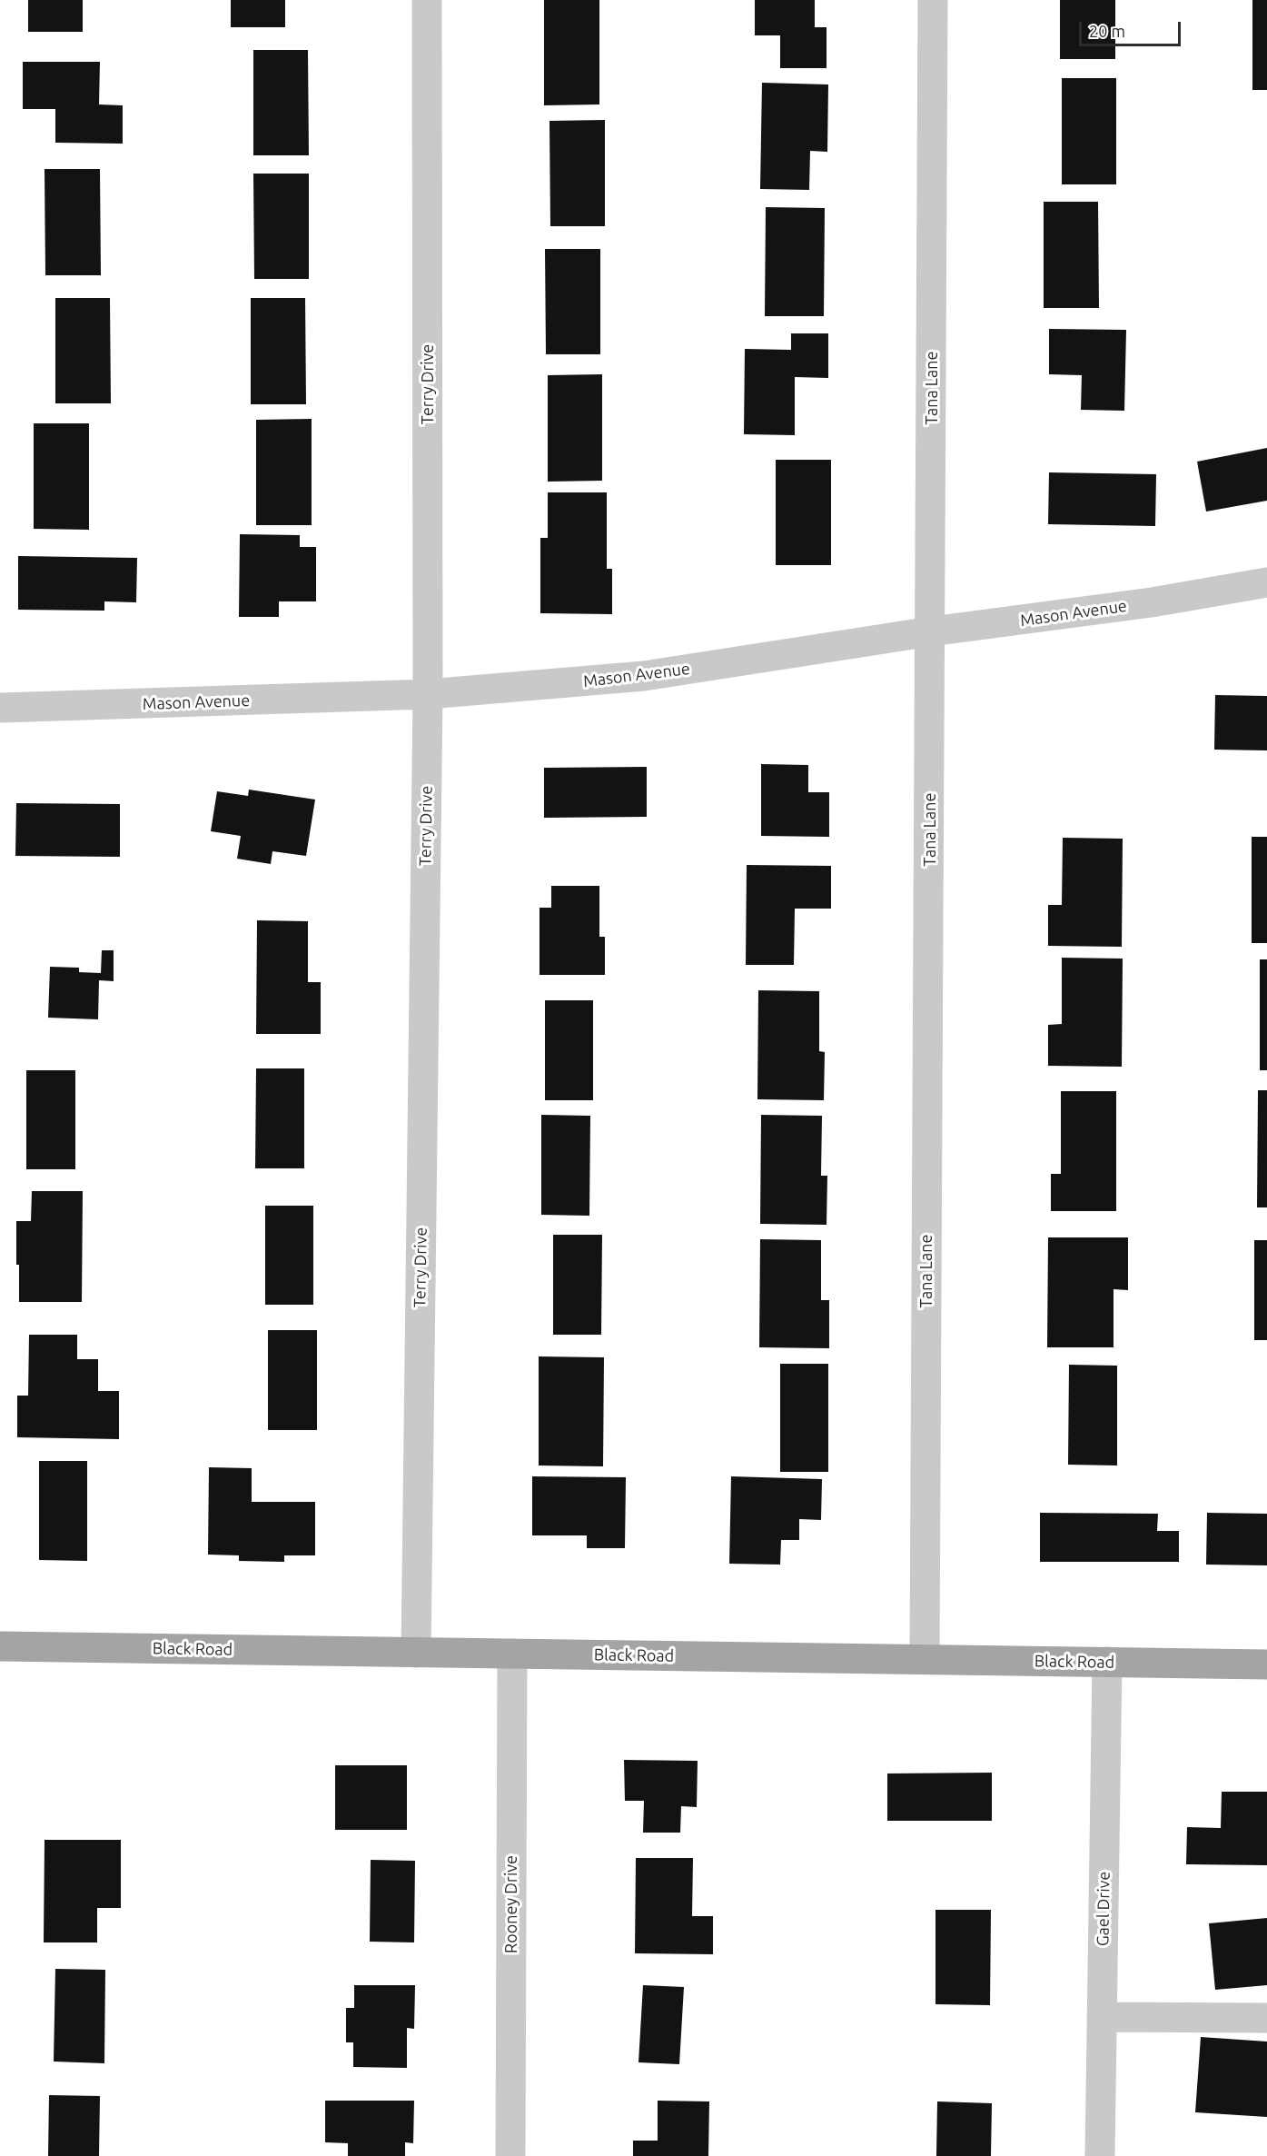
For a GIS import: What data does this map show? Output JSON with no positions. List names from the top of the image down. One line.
{"streets":{"main road":["Black Road"],"street":["Terry Drive","Tana Lane","Mason Avenue","Rooney Drive","Gael Drive"]},"crossings":[["Terry Drive","Mason Avenue"],["Terry Drive","Black Road"],["Tana Lane","Mason Avenue"],["Tana Lane","Black Road"],["Black Road","Rooney Drive"],["Black Road","Gael Drive"]],"scale_bar":"20 m"}
